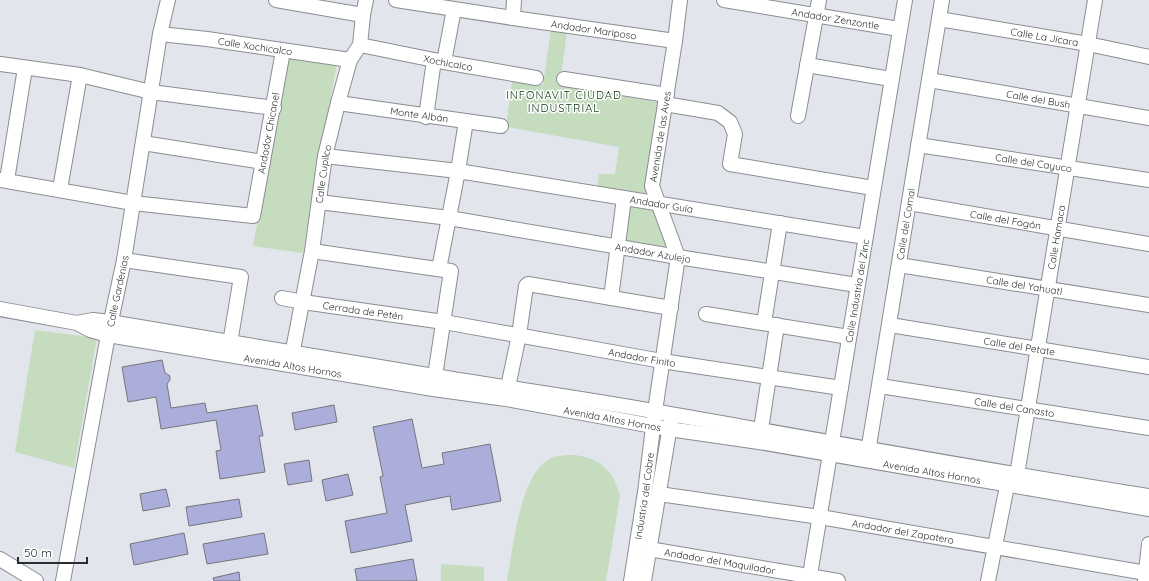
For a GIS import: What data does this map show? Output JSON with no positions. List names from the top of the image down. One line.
{"streets":{"street":["Andador Zenzontle","Andador Mariposo","Calle La Jícara","Calle Xochicalco","Xochicalco","Calle del Bush","Monte Albán","Andador Chicanel","Avenida de las Aves","Calle del Cayuco","Calle Cupilco","Andador Guía","Calle del Fogón","Calle del Comal","Calle Hamaca","Andador Azulejo","Calle del Yahuatl","Calle Industria del Zinc","Calle Gardenias","Cerrada de Petén","Calle del Petate","Andador Finito","Avenida Altos Hornos","Calle del Canasto","Industria del Cobre","Andador del Zapatero","Andador del Maquilador"]},"crossings":[["Andador Zenzontle","Calle Industria del Zinc"],["Andador Mariposo","Avenida de las Aves"],["Calle La Jícara","Calle del Comal"],["Calle La Jícara","Calle Hamaca"],["Calle Xochicalco","Andador Chicanel"],["Calle Xochicalco","Calle Cupilco"],["Calle Xochicalco","Calle Gardenias"],["Xochicalco","Calle Cupilco"],["Calle del Bush","Calle del Comal"],["Calle del Bush","Calle Hamaca"],["Monte Albán","Calle Cupilco"],["Andador Chicanel","Calle Gardenias"],["Avenida de las Aves","Andador Guía"],["Avenida de las Aves","Andador Azulejo"],["Avenida de las Aves","Andador Finito"],["Avenida de las Aves","Avenida Altos Hornos"],["Avenida de las Aves","Industria del Cobre"],["Calle del Cayuco","Calle del Comal"],["Calle del Cayuco","Calle Hamaca"],["Calle Cupilco","Andador Guía"],["Calle Cupilco","Andador Azulejo"],["Calle Cupilco","Cerrada de Petén"],["Calle Cupilco","Avenida Altos Hornos"],["Andador Guía","Calle Industria del Zinc"],["Calle del Fogón","Calle del Comal"],["Calle del Fogón","Calle Hamaca"],["Calle del Comal","Calle del Yahuatl"],["Calle del Comal","Calle del Petate"],["Calle del Comal","Avenida Altos Hornos"],["Calle del Comal","Calle del Canasto"],["Calle Hamaca","Calle del Yahuatl"],["Calle Hamaca","Calle del Petate"],["Calle Hamaca","Avenida Altos Hornos"],["Calle Hamaca","Calle del Canasto"],["Andador Azulejo","Calle Industria del Zinc"],["Calle Industria del Zinc","Andador Finito"],["Calle Industria del Zinc","Avenida Altos Hornos"],["Calle Industria del Zinc","Andador del Zapatero"],["Calle Industria del Zinc","Andador del Maquilador"],["Calle Gardenias","Avenida Altos Hornos"],["Cerrada de Petén","Andador Finito"],["Avenida Altos Hornos","Industria del Cobre"],["Industria del Cobre","Andador del Zapatero"],["Industria del Cobre","Andador del Maquilador"]],"districts":["INFONAVIT CIUDAD INDUSTRIAL"],"scale_bar":"50 m"}
